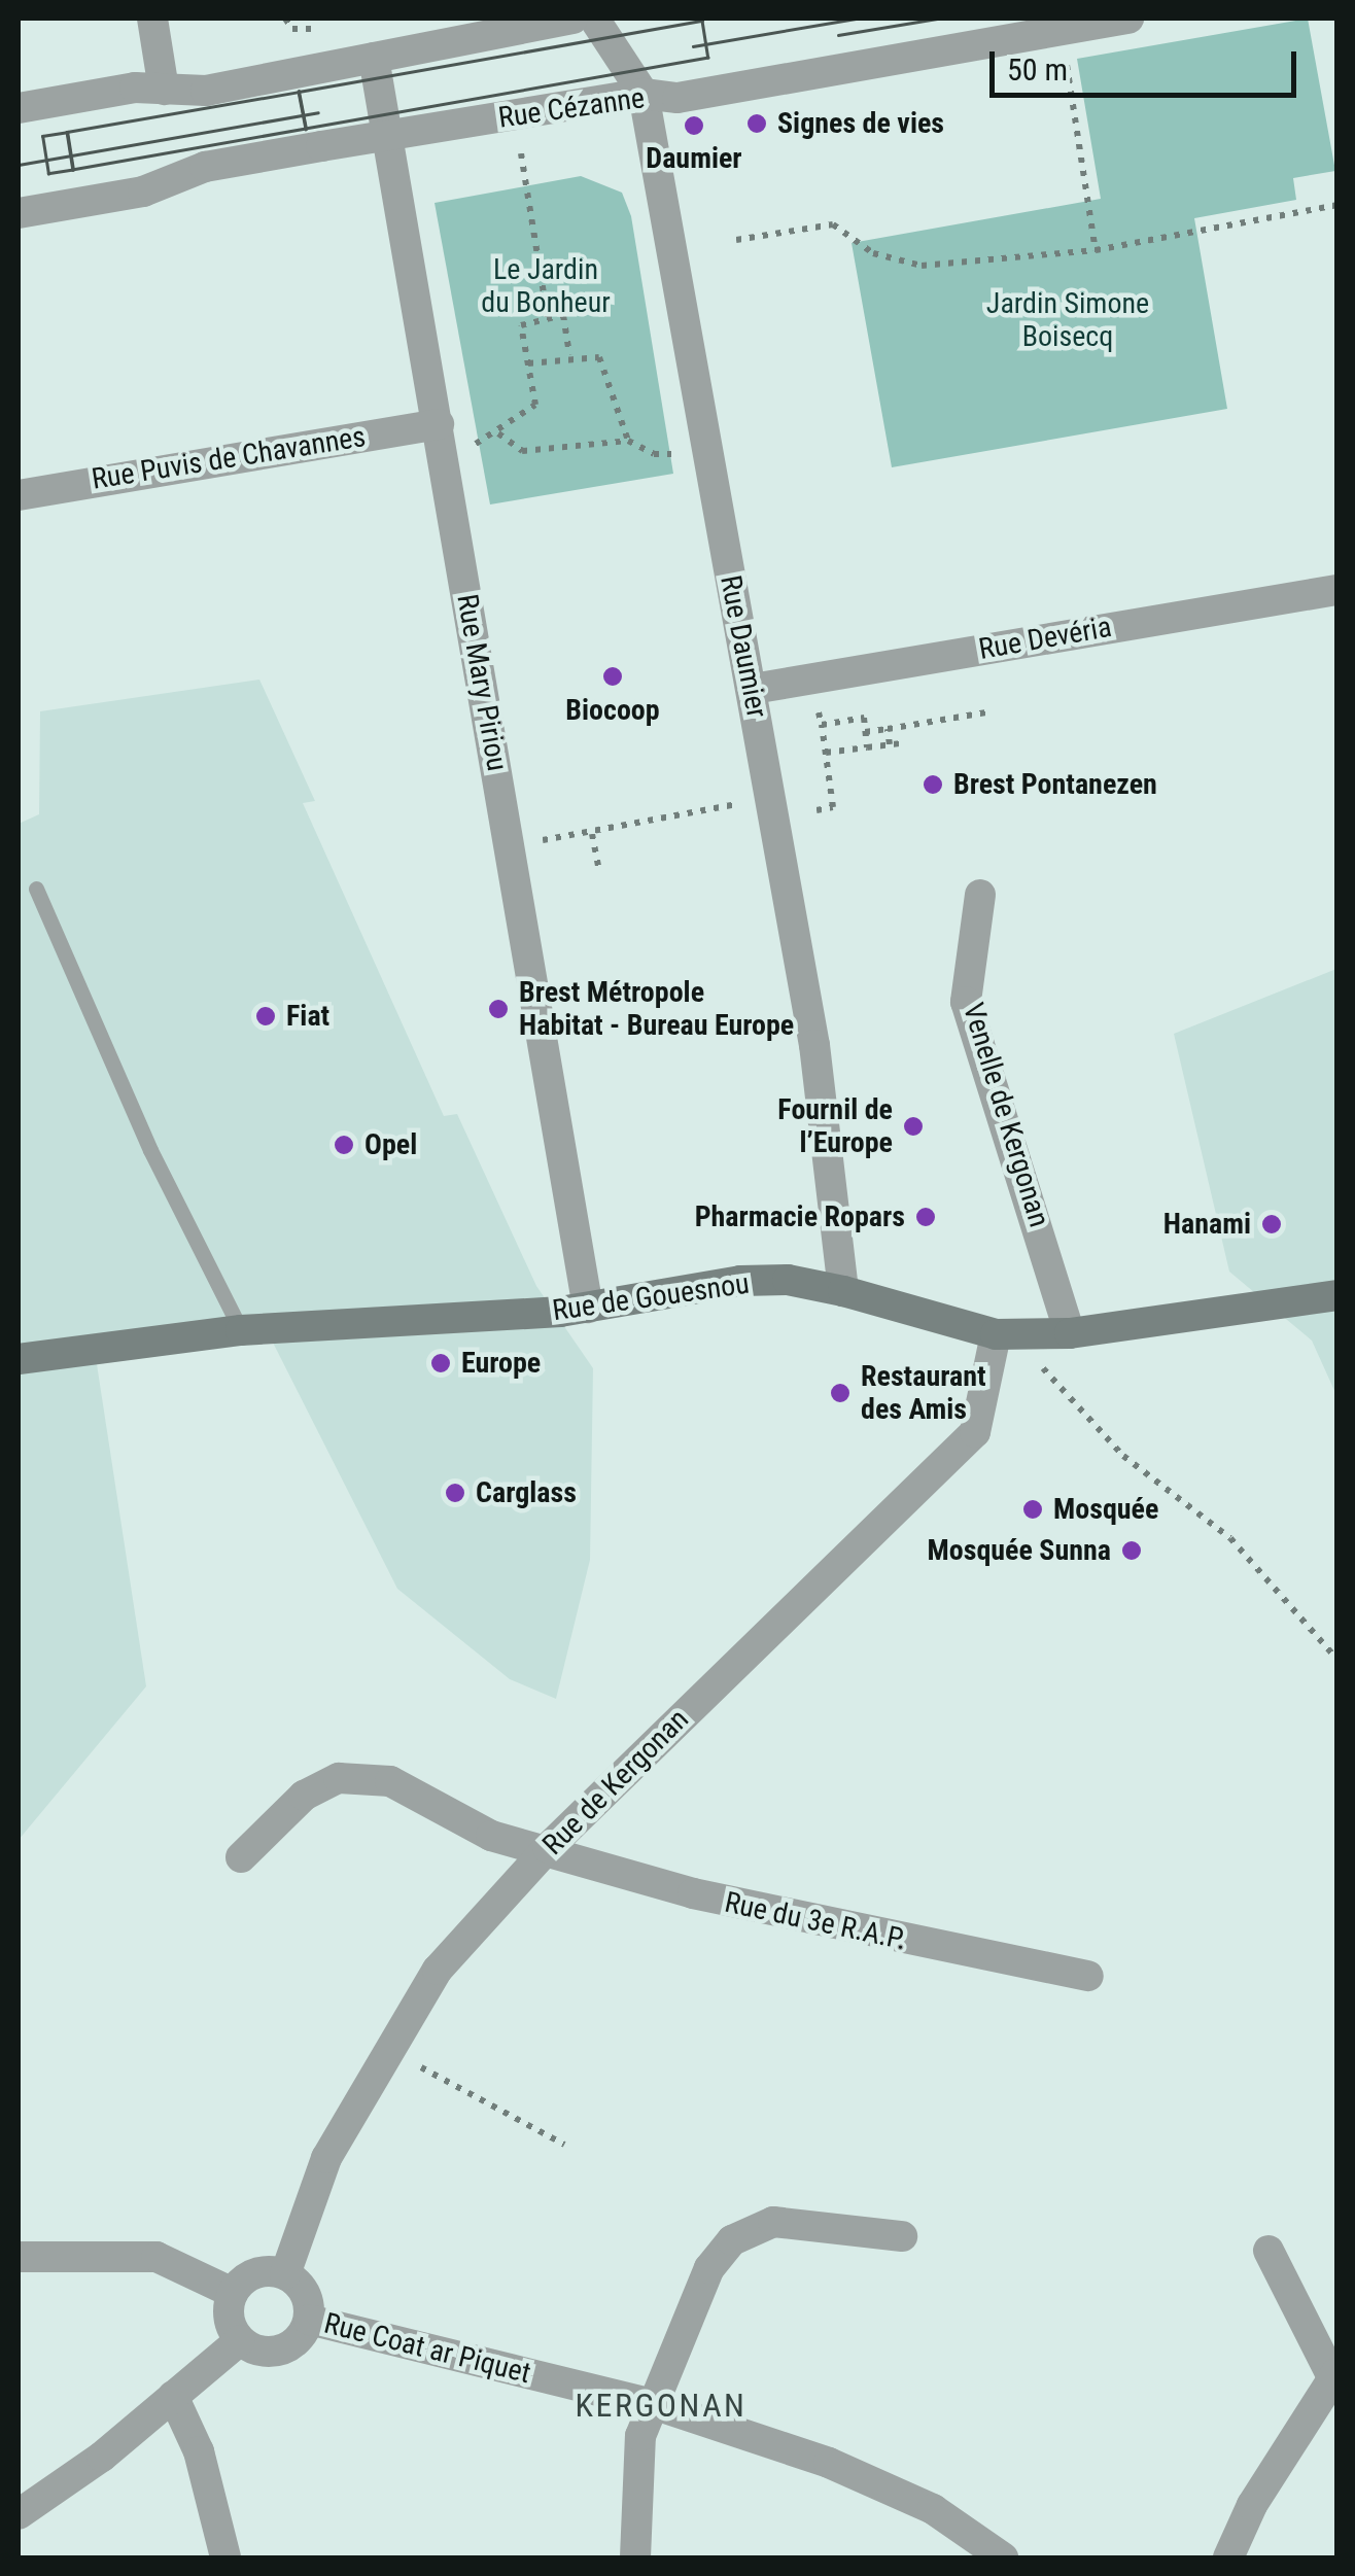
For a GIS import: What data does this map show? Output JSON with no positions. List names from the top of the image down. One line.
{"streets":{"street":["Rue Cézanne","Rue Puvis de Chavannes","Rue Devéria","Rue Daumier","Rue Mary Piriou","Venelle de Kergonan","Rue de Gouesnou","Rue de Kergonan","Rue du 3e R.A.P.","Rue Coat ar Piquet"]},"crossings":[["Rue Cézanne","Rue Daumier"],["Rue Cézanne","Rue Mary Piriou"],["Rue Puvis de Chavannes","Rue Mary Piriou"],["Rue Devéria","Rue Daumier"],["Rue Daumier","Rue de Gouesnou"],["Rue Mary Piriou","Rue de Gouesnou"],["Venelle de Kergonan","Rue de Gouesnou"],["Rue de Gouesnou","Rue de Kergonan"],["Rue de Kergonan","Rue du 3e R.A.P."],["Rue de Kergonan","Rue Coat ar Piquet"]],"districts":["KERGONAN"],"parks":["Le Jardin du Bonheur","Jardin Simone Boisecq"],"places":["Signes de vies","Daumier","Biocoop","Brest Pontanezen","Brest Métropole Habitat - Bureau Europe","Fiat","Fournil de l’Europe","Opel","Pharmacie Ropars","Hanami","Europe","Restaurant des Amis","Carglass","Mosquée","Mosquée Sunna"],"scale_bar":"50 m"}
